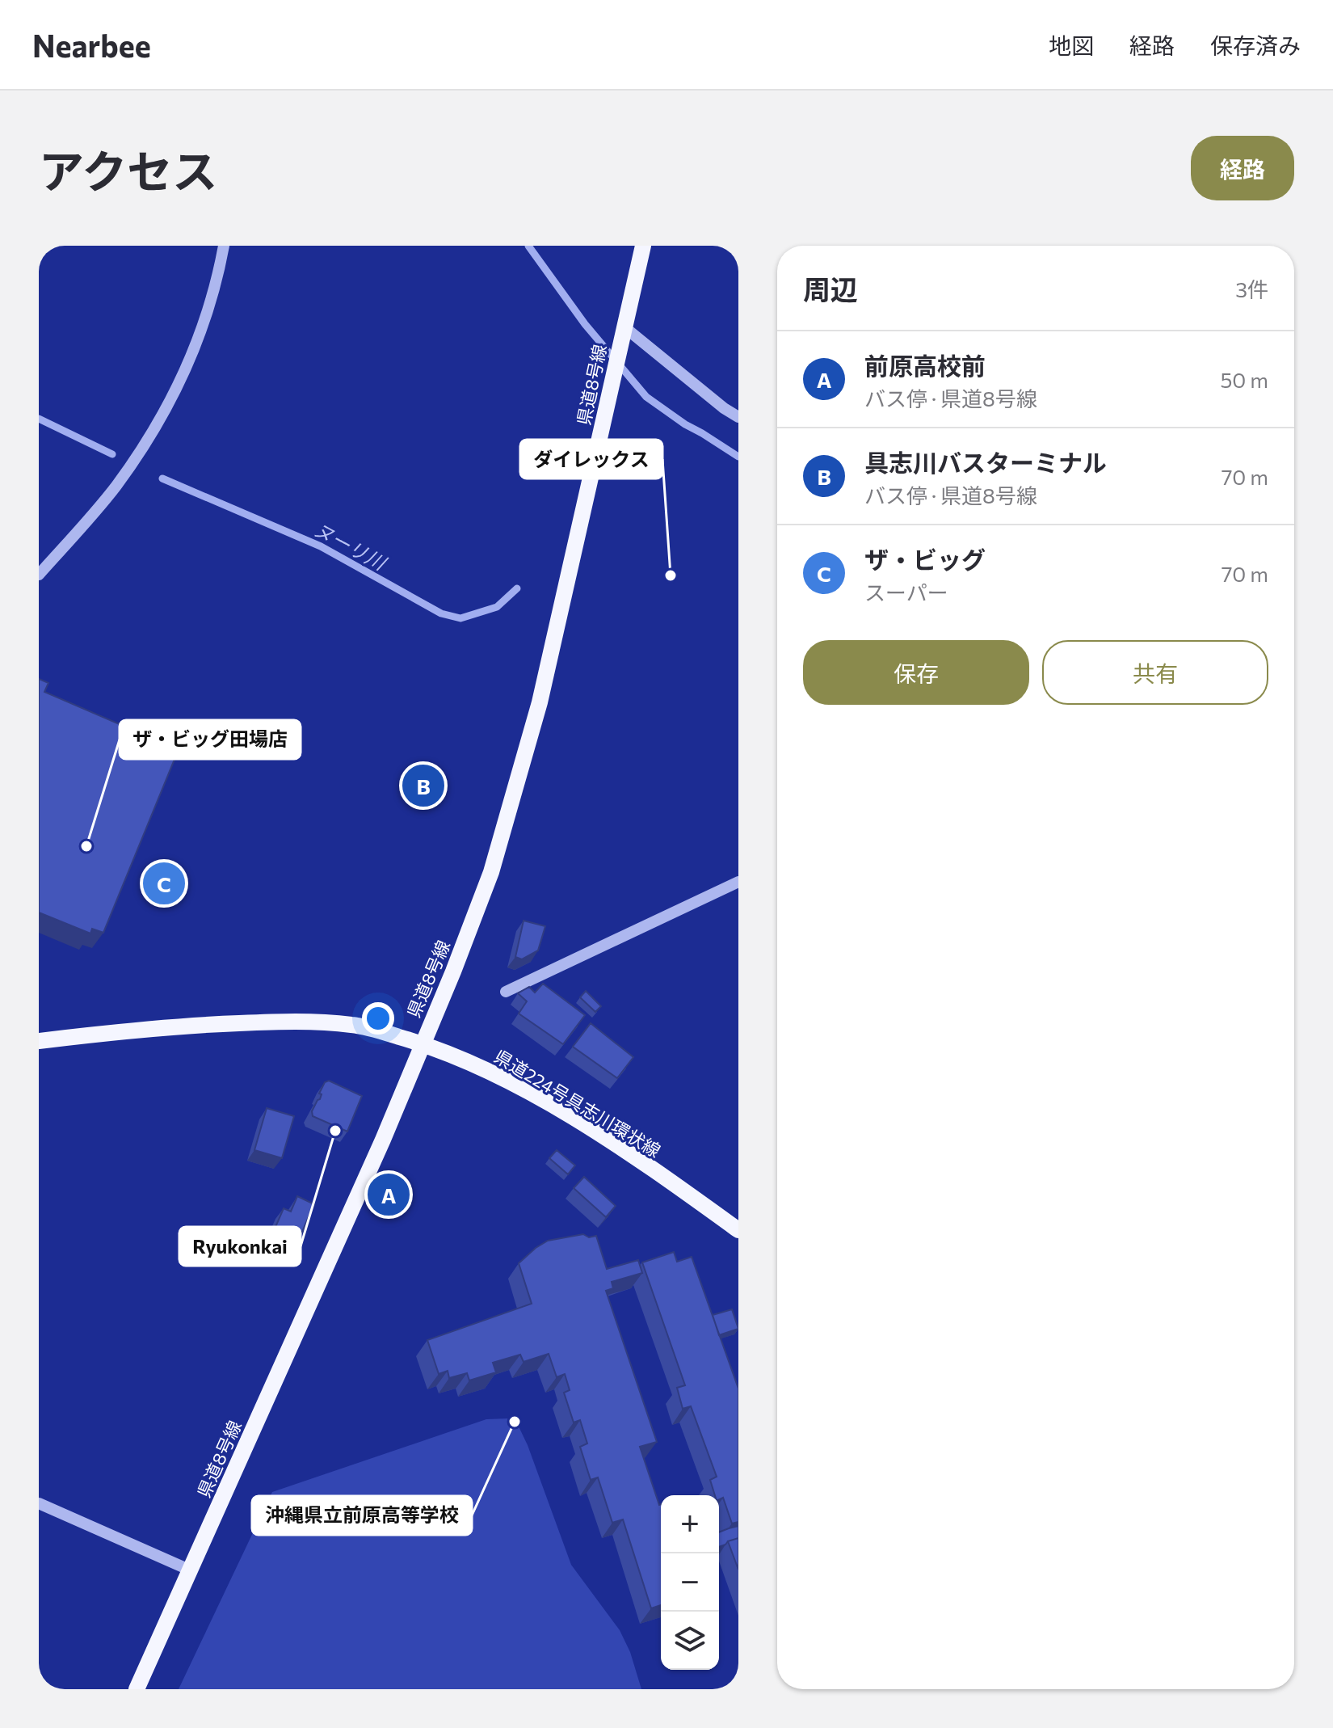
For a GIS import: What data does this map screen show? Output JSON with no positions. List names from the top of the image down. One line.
{"streets":{"main road":["県道8号線","県道224号具志川環状線"]},"crossings":[["県道8号線","県道224号具志川環状線"]],"water":["ヌーリ川"],"places":["ダイレックス","ザ・ビッグ田場店","Ryukonkai","沖縄県立前原高等学校"],"page":{"header":"Nearbee","nav":["地図","経路","保存済み"],"title":"アクセス","buttons":["経路",["保存","共有"]],"heading":["周辺","3件"],"list":[{"mark":"A","name":"前原高校前","note":"バス停 · 県道8号線","value":"50 m"},{"mark":"B","name":"具志川バスターミナル","note":"バス停 · 県道8号線","value":"70 m"},{"mark":"C","name":"ザ・ビッグ","note":"スーパー","value":"70 m"}],"pins":["B","C","A"],"map_buttons":["+","−"]}}
